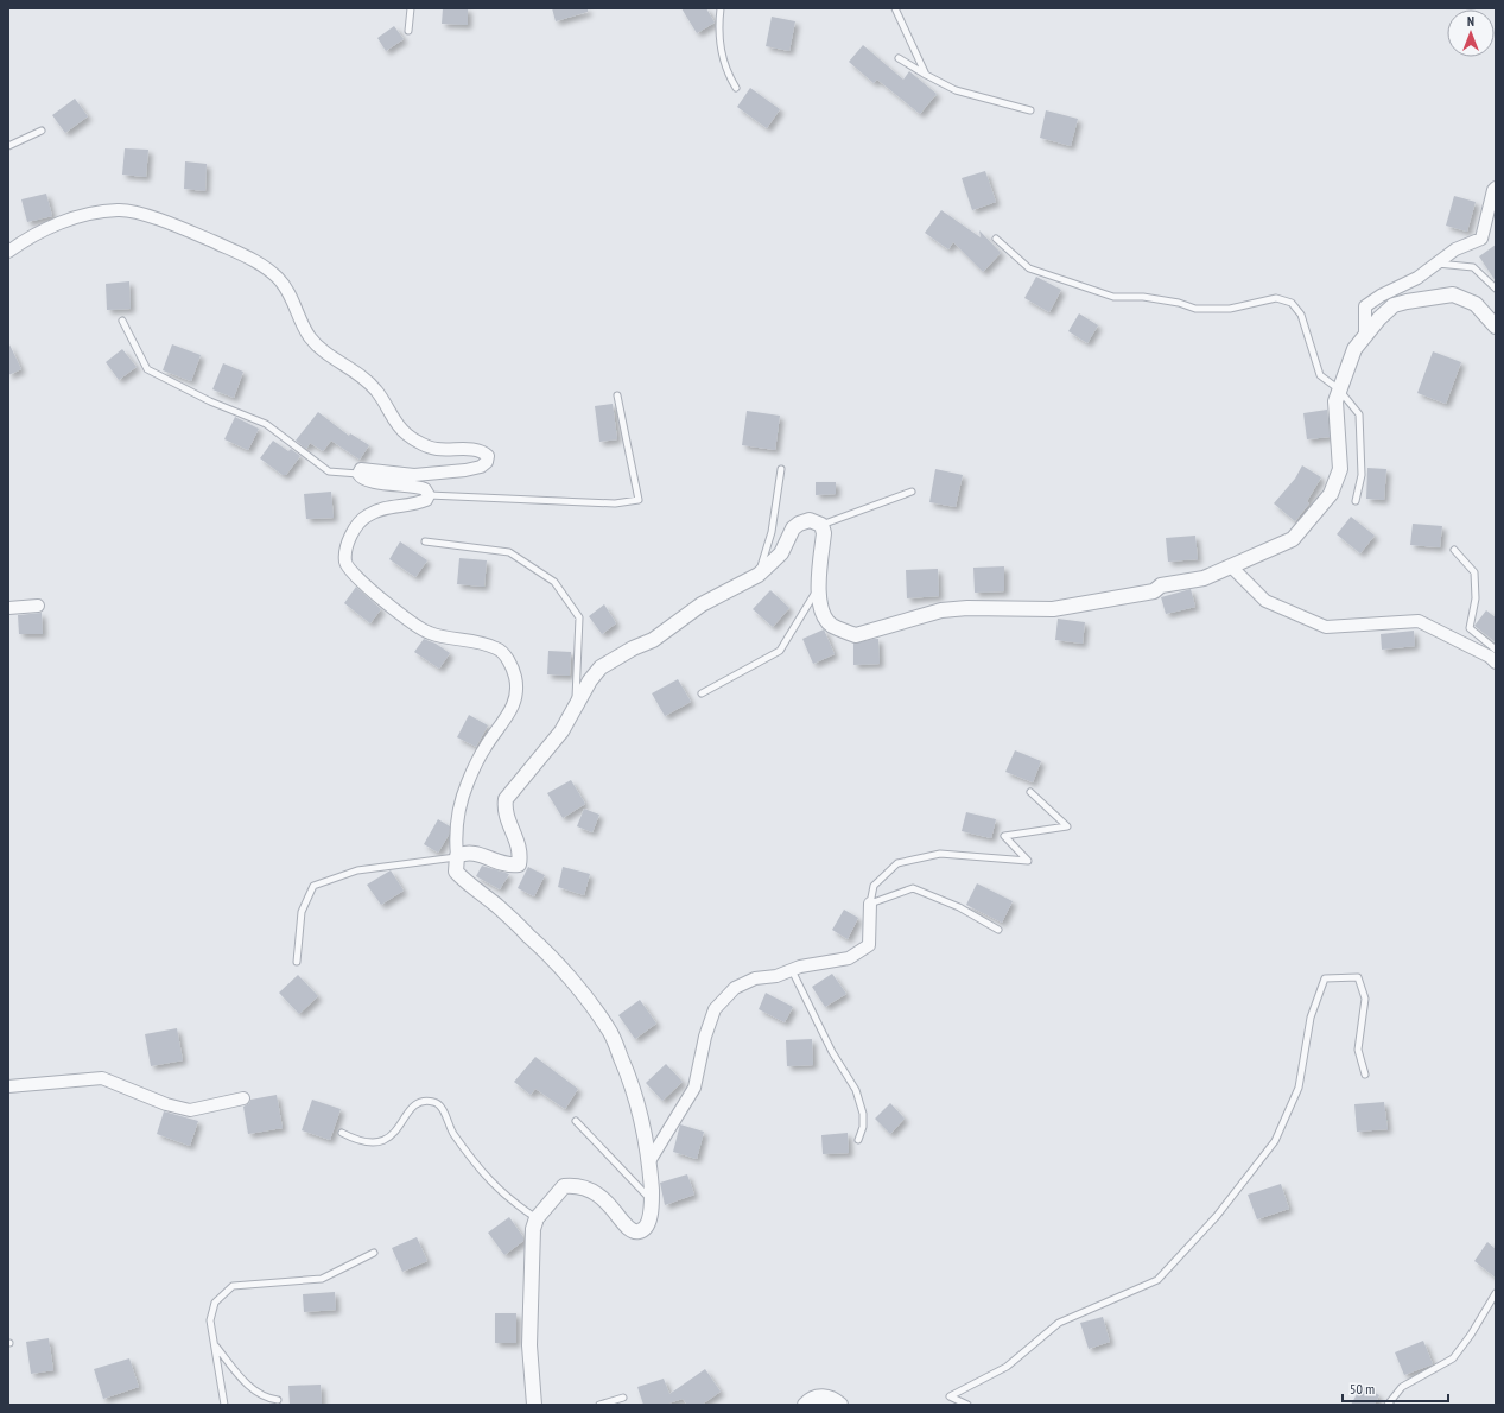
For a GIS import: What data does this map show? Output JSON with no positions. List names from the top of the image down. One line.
{"scale_bar":"50 m","north":"top"}
